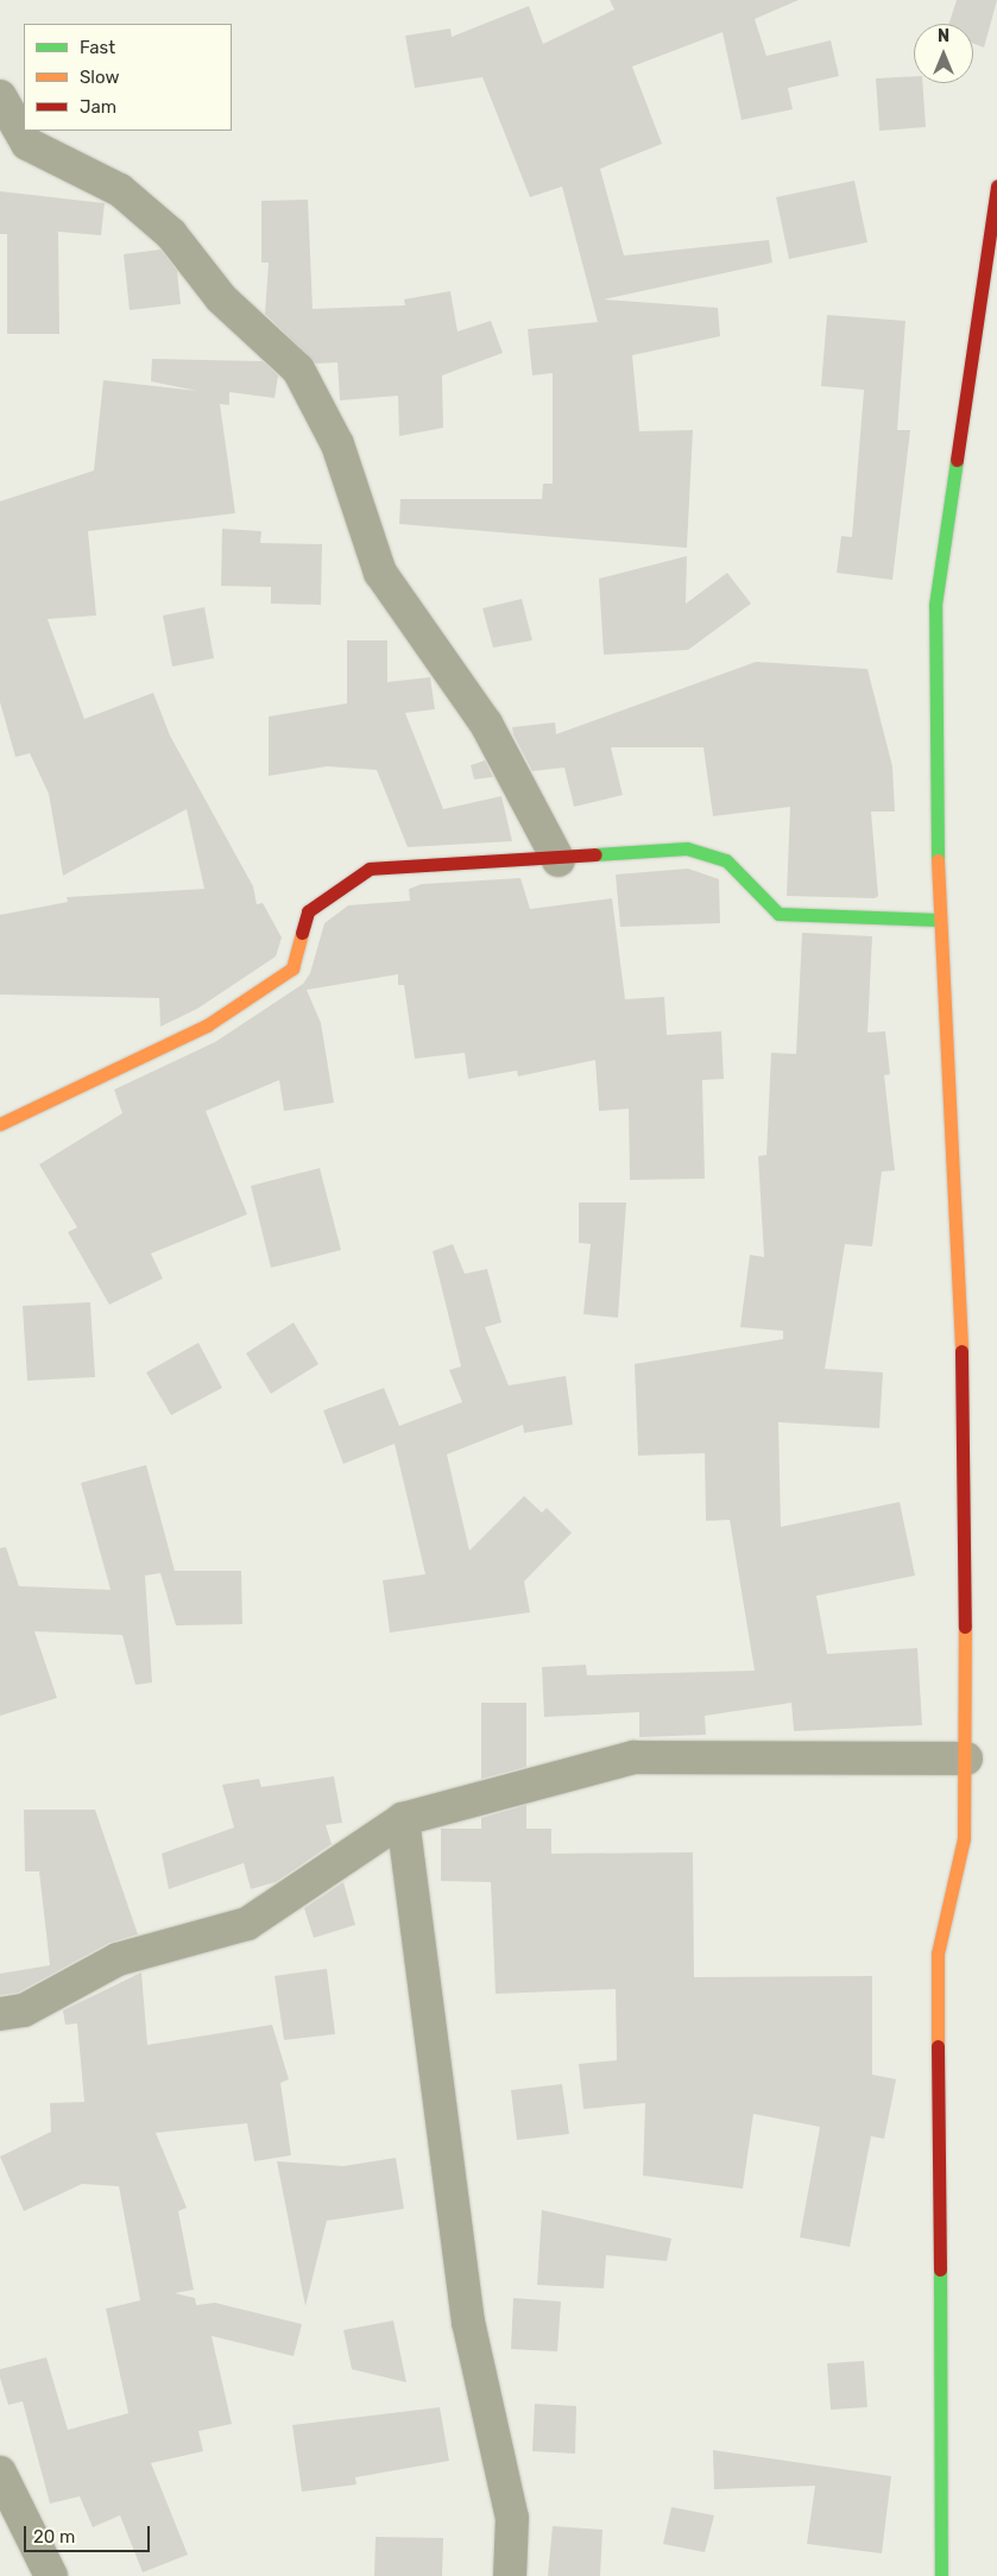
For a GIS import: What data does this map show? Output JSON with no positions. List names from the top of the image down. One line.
{"legend":["Fast","Slow","Jam"],"scale_bar":"20 m","north":"top"}
